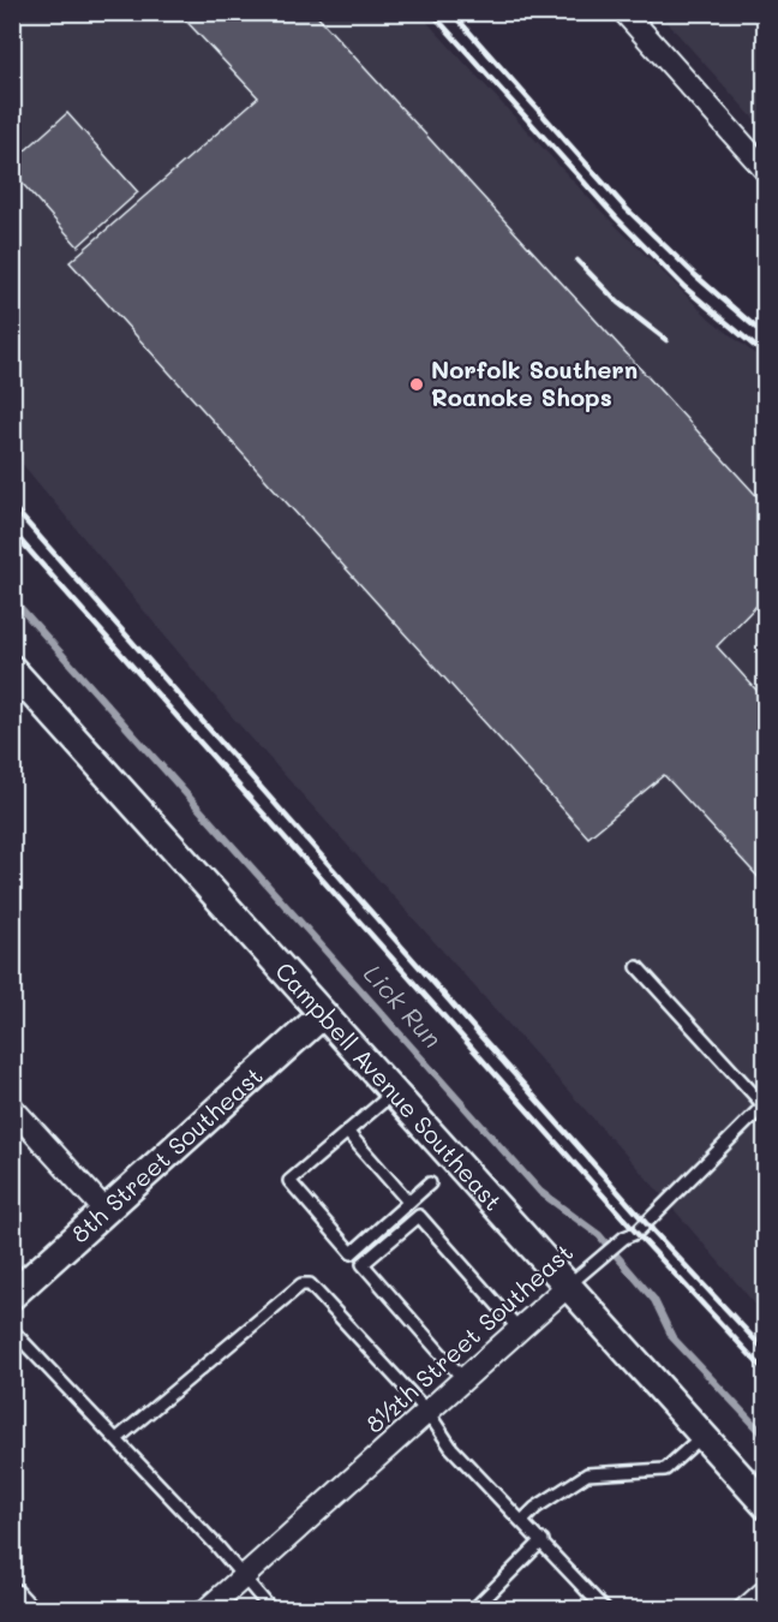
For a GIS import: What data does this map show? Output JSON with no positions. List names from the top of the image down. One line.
{"streets":{"street":["Campbell Avenue Southeast","8th Street Southeast","8½th Street Southeast"]},"crossings":[["Campbell Avenue Southeast","8th Street Southeast"],["Campbell Avenue Southeast","8½th Street Southeast"]],"water":["Lick Run"],"places":["Norfolk Southern Roanoke Shops"]}
